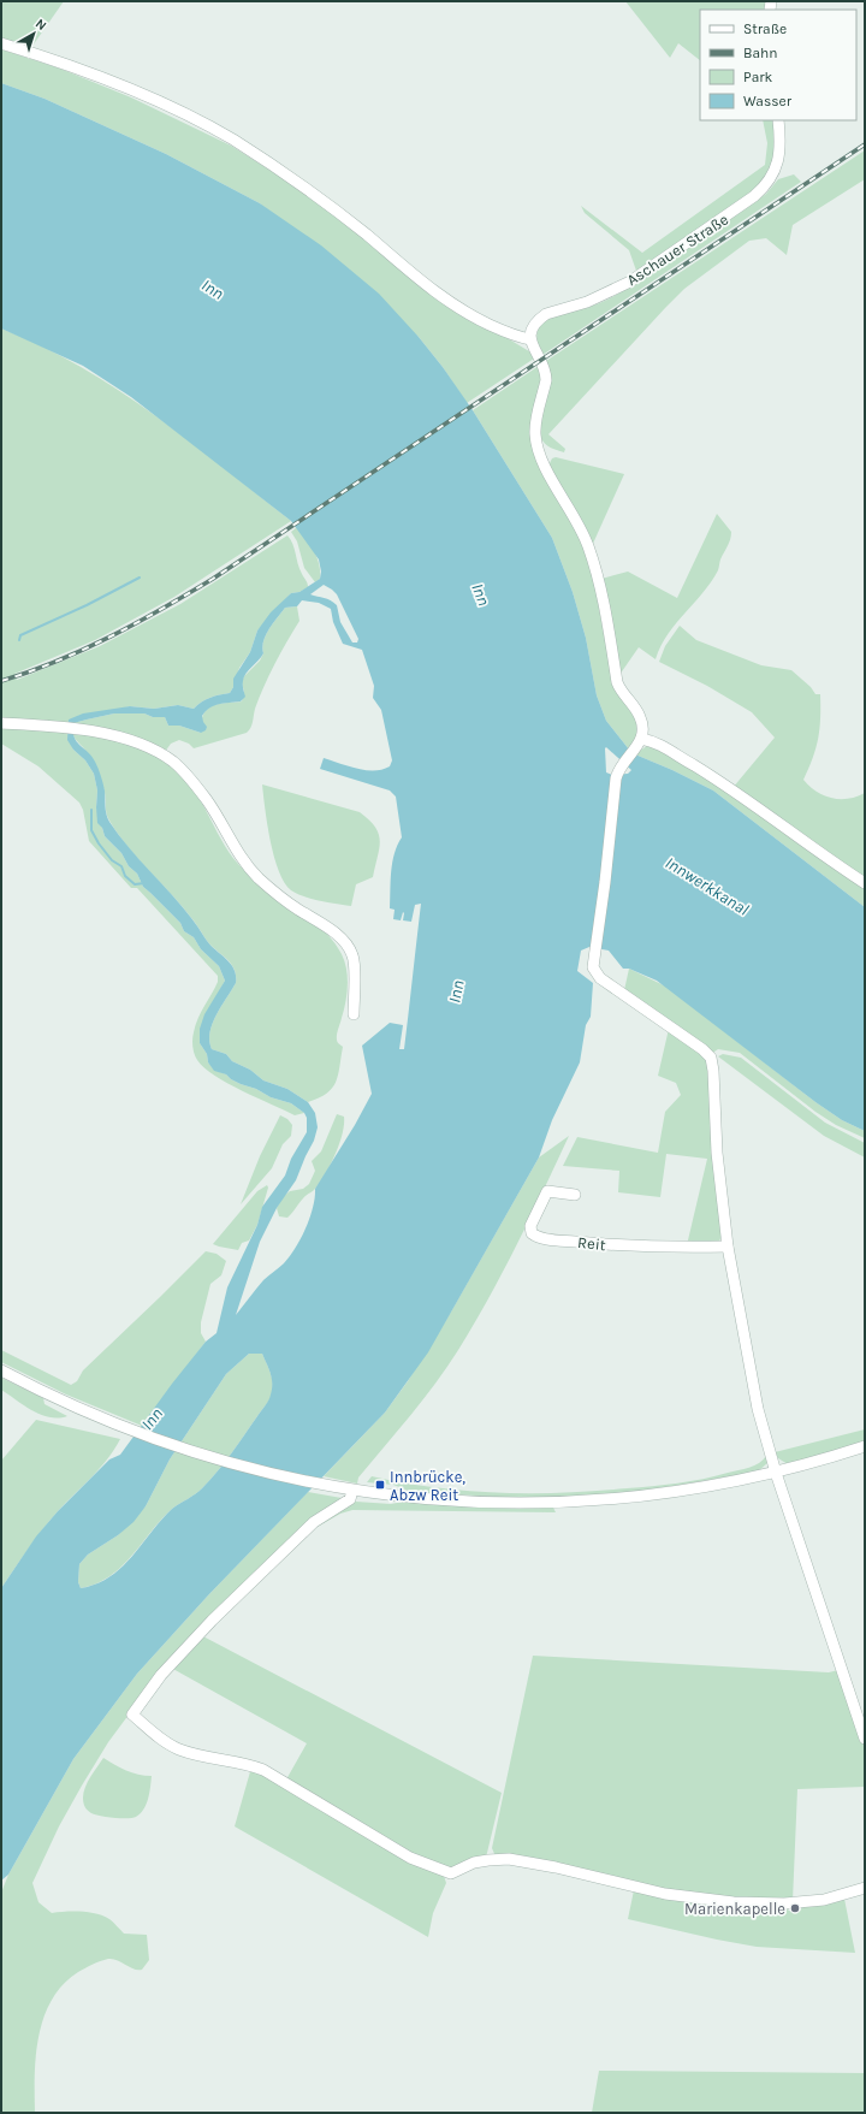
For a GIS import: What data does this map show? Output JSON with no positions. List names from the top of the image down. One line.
{"streets":{"street":["Aschauer Straße","Reit"]},"water":["Inn","Innwerkkanal"],"places":{"transit":["Innbrücke, Abzw Reit"],"other":["Marienkapelle"]},"legend":["Straße","Bahn","Park","Wasser"],"north":"top right"}
